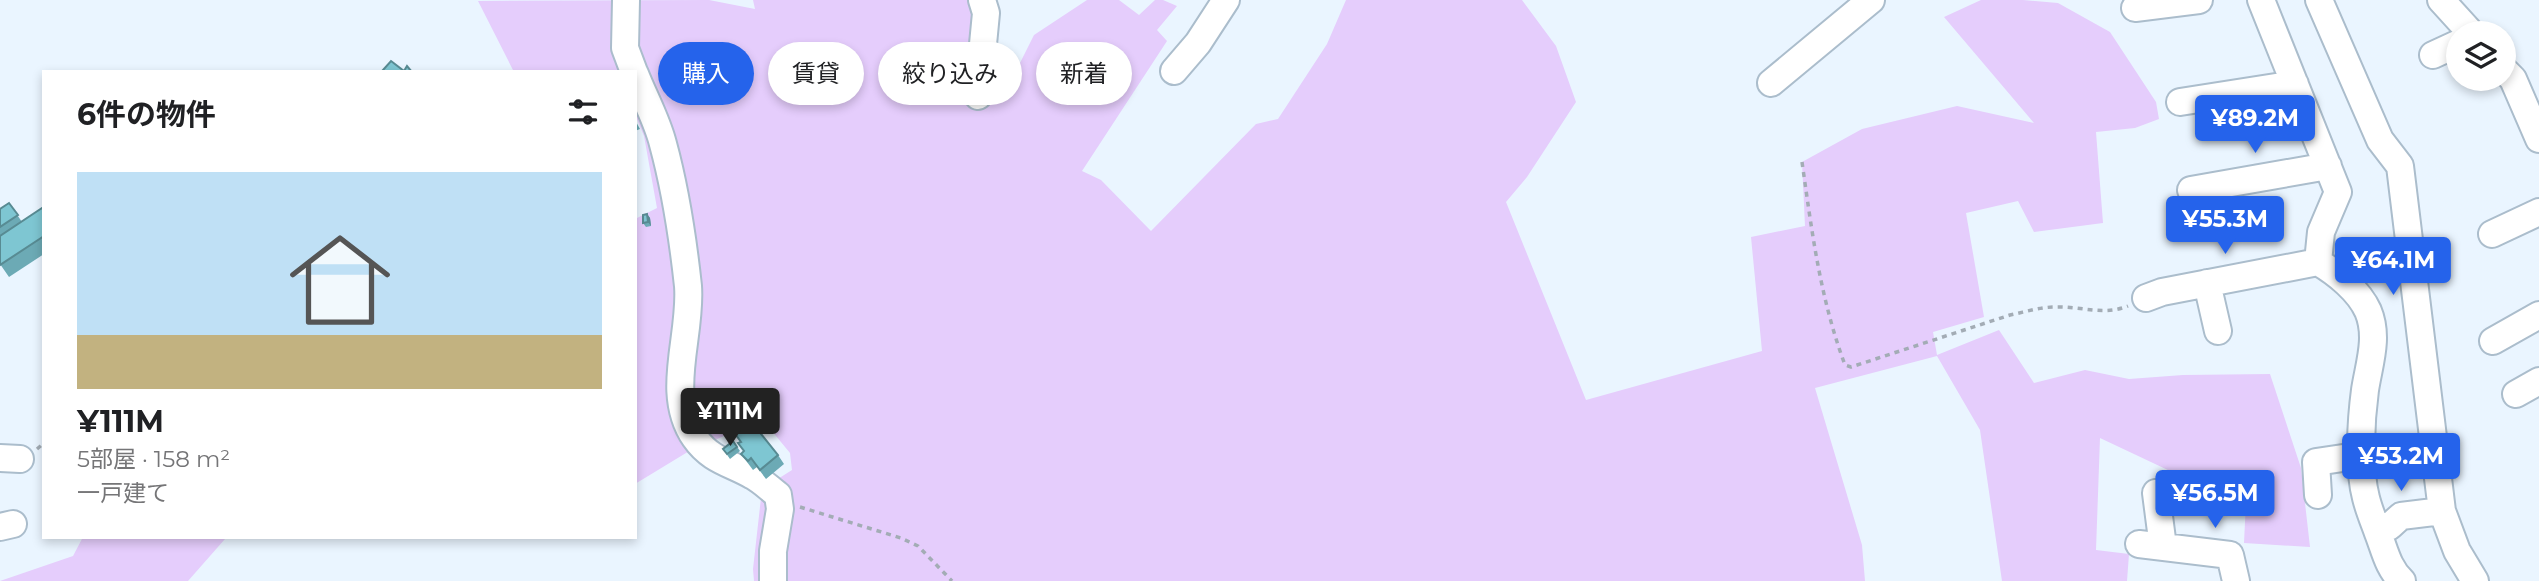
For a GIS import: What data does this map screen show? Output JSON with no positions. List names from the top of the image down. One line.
{"page":{"chip":["購入","賃貸","絞り込み","新着"],"heading":"6件の物件","price":["¥89.2M","¥55.3M","¥64.1M","¥111M","¥53.2M","¥56.5M"],"list":[{"name":"¥111M","note":"5部屋 · 158 m² · 一戸建て"}]}}
